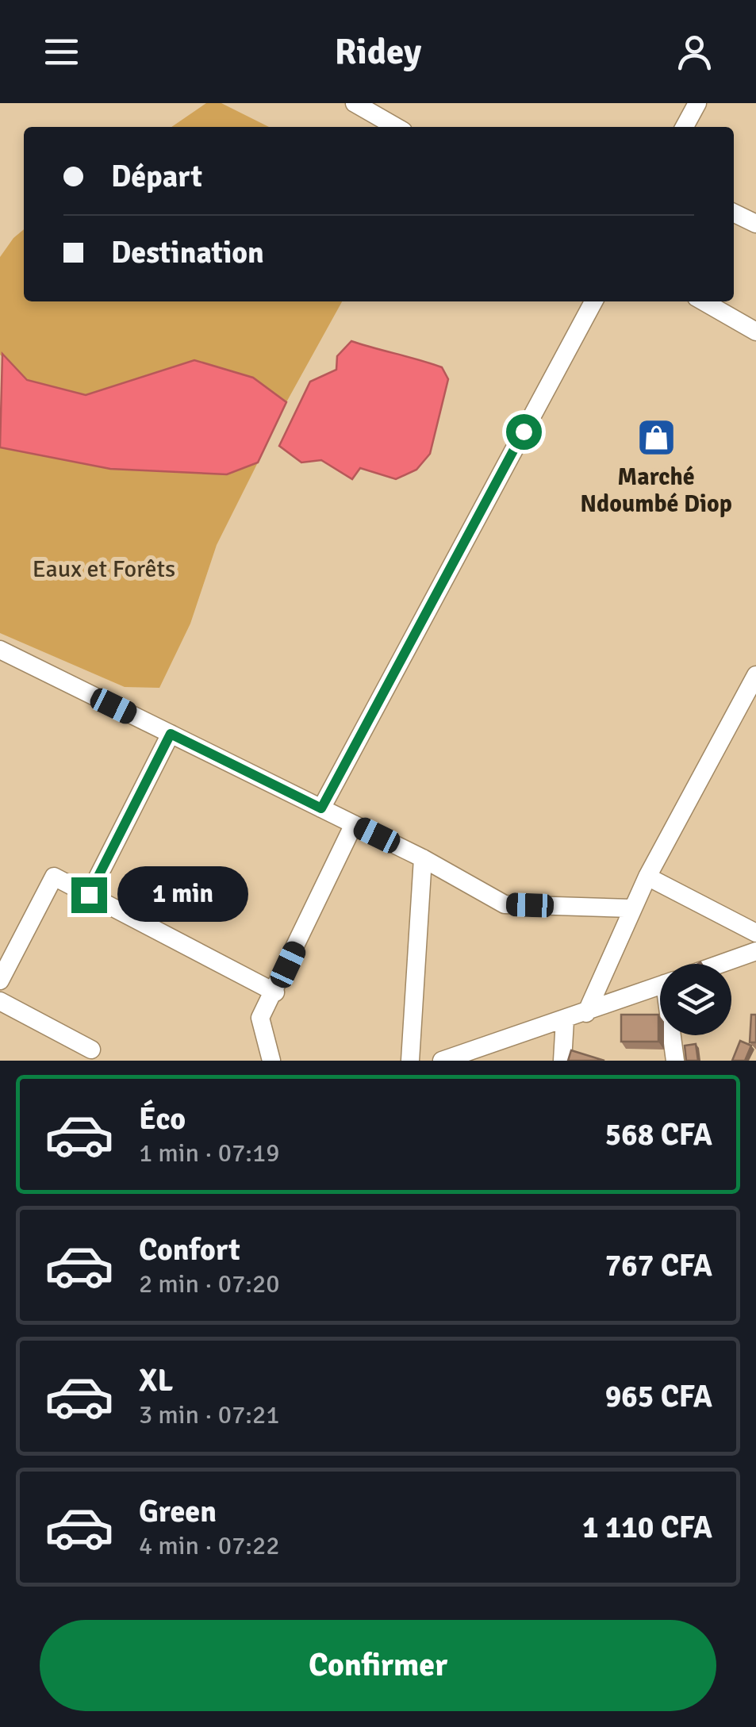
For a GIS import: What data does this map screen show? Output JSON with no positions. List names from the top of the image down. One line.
{"parks":["Eaux et Forêts"],"places":{"shop":["Marché Ndoumbé Diop"]},"page":{"header":"Ridey","banner":["Départ","Destination"],"bubble":"1 min","list":[{"name":"Éco","note":"1 min · 07:19","value":"568 CFA"},{"name":"Confort","note":"2 min · 07:20","value":"767 CFA"},{"name":"XL","note":"3 min · 07:21","value":"965 CFA"},{"name":"Green","note":"4 min · 07:22","value":"1 110 CFA"}],"buttons":"Confirmer"}}
